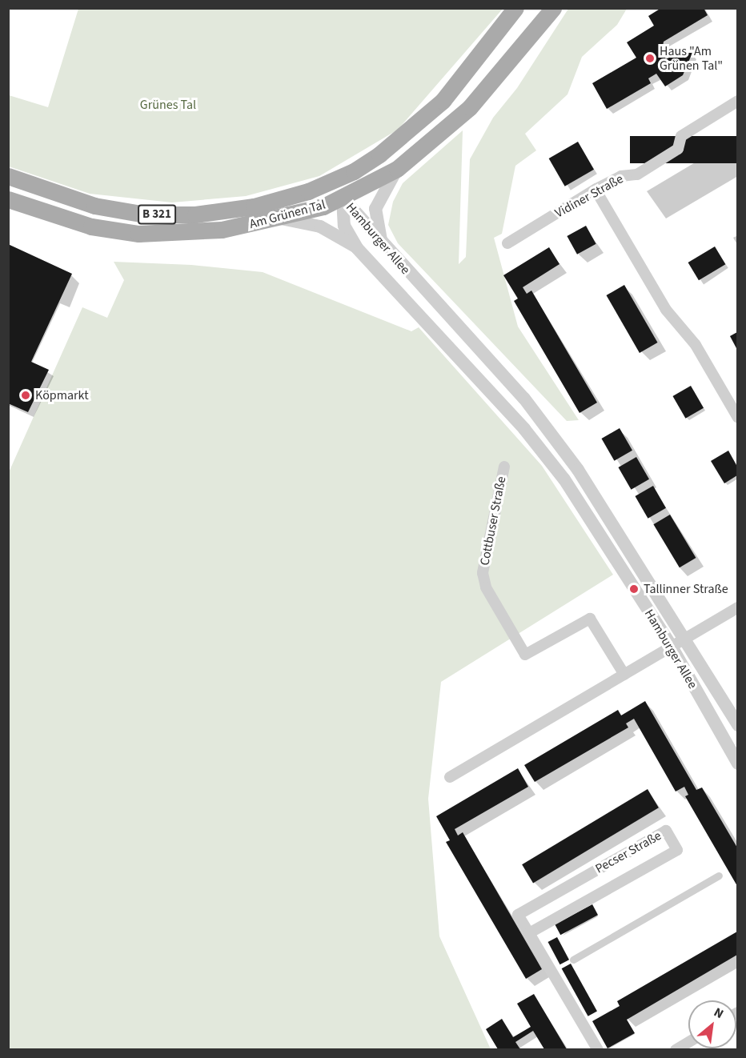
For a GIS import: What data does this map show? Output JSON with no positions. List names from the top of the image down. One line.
{"streets":{"main road":["B 321","Am Grünen Tal"],"street":["Vidiner Straße","Hamburger Allee","Cottbuser Straße","Pecser Straße"]},"crossings":[["Am Grünen Tal","Hamburger Allee"]],"parks":["Grünes Tal"],"places":["Haus \"Am Grünen Tal\"","Köpmarkt","Tallinner Straße"],"north":"top right"}
